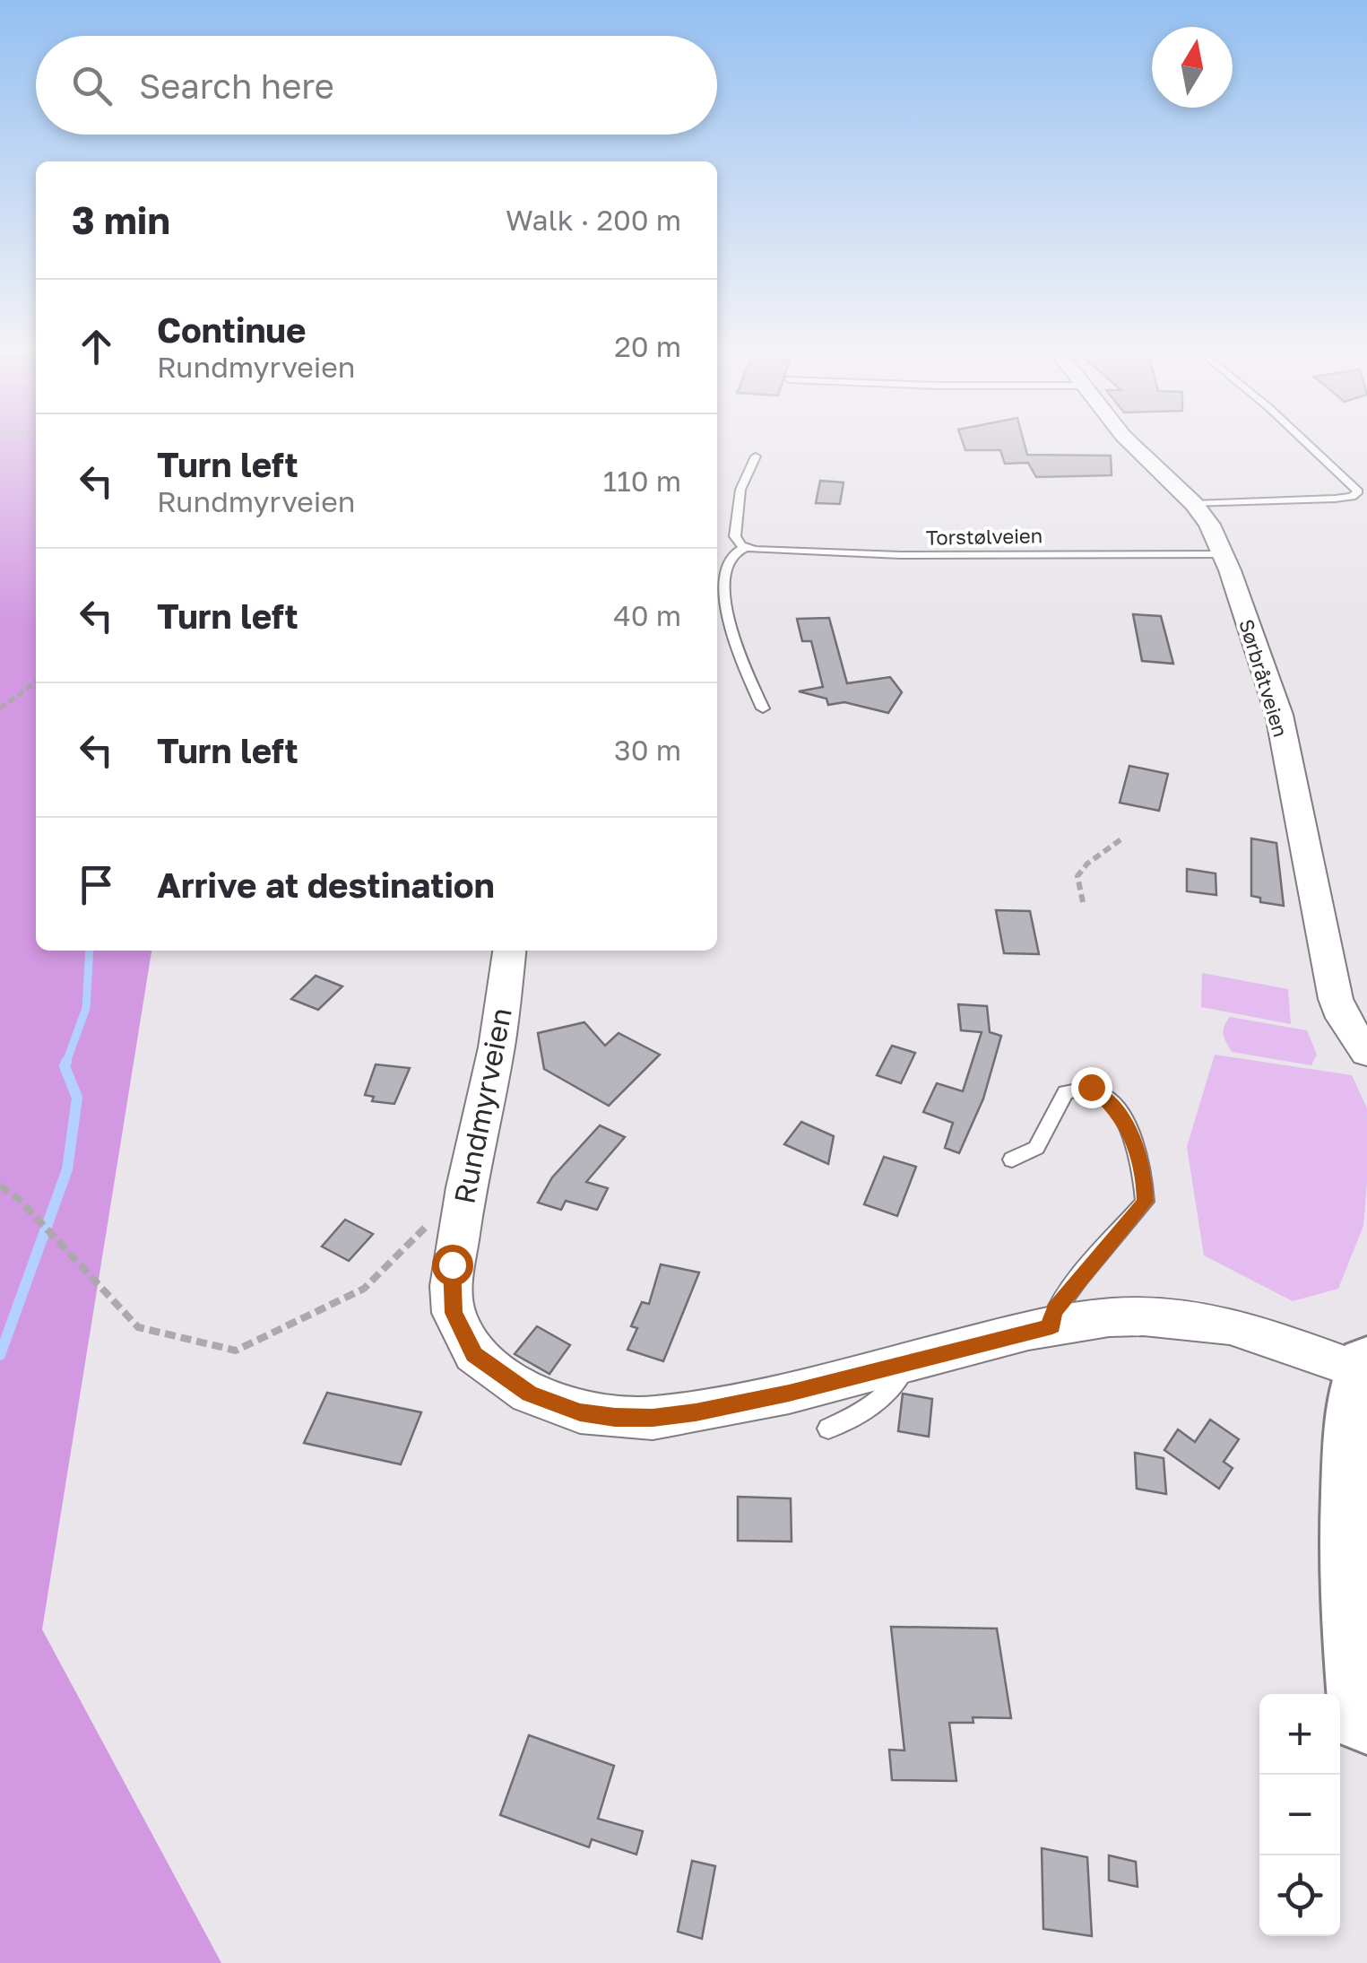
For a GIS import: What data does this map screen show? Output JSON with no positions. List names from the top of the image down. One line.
{"streets":{"street":["Sørbråtveien","Rundmyrveien"],"lane":["Torstølveien"]},"crossings":[["Torstølveien","Sørbråtveien"]],"north":"top","page":{"search":"Search here","heading":["3 min","Walk · 200 m"],"list":[["Continue","Rundmyrveien","20 m"],["Turn left","Rundmyrveien","110 m"],["Turn left","40 m"],["Turn left","30 m"],"Arrive at destination"],"map_buttons":["+","−"]}}
